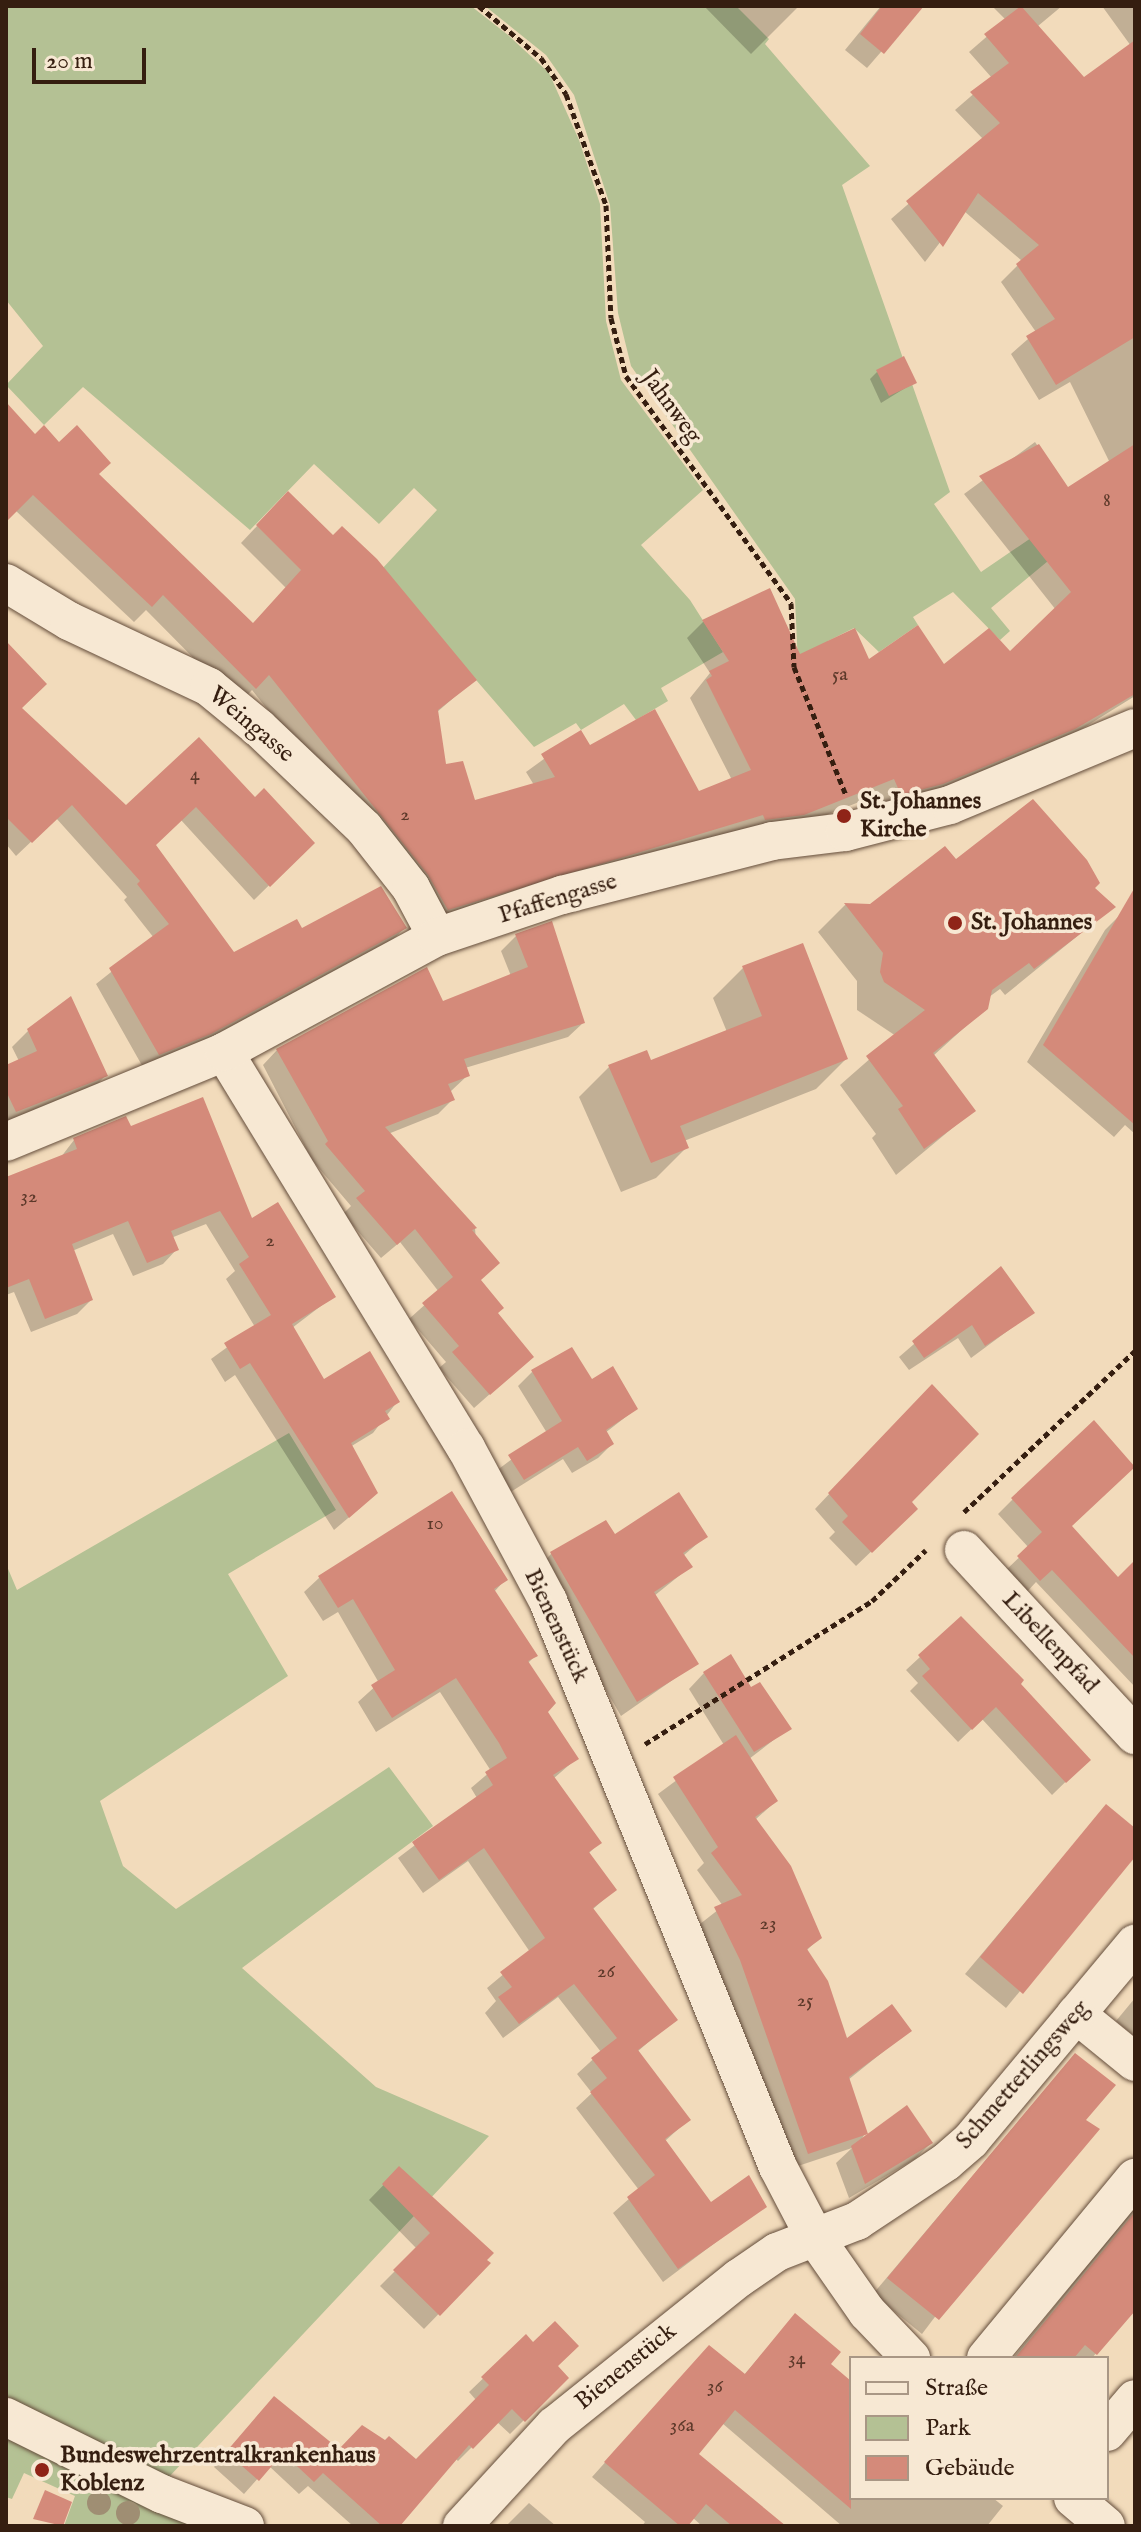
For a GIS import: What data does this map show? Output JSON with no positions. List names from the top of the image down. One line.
{"streets":{"street":["Weingasse","Pfaffengasse","Bienenstück","Libellenpfad","Schmetterlingsweg"],"path":["Jahnweg"]},"crossings":[["Jahnweg","Pfaffengasse"],["Weingasse","Pfaffengasse"],["Pfaffengasse","Bienenstück"],["Bienenstück","Schmetterlingsweg"]],"places":["St. Johannes Kirche","St. Johannes","Bundeswehrzentralkrankenhaus Koblenz"],"house_numbers":["8","5a","4","2","32","2","10","23","26","25","34","36","36a"],"legend":["Straße","Park","Gebäude"],"scale_bar":"20 m"}
